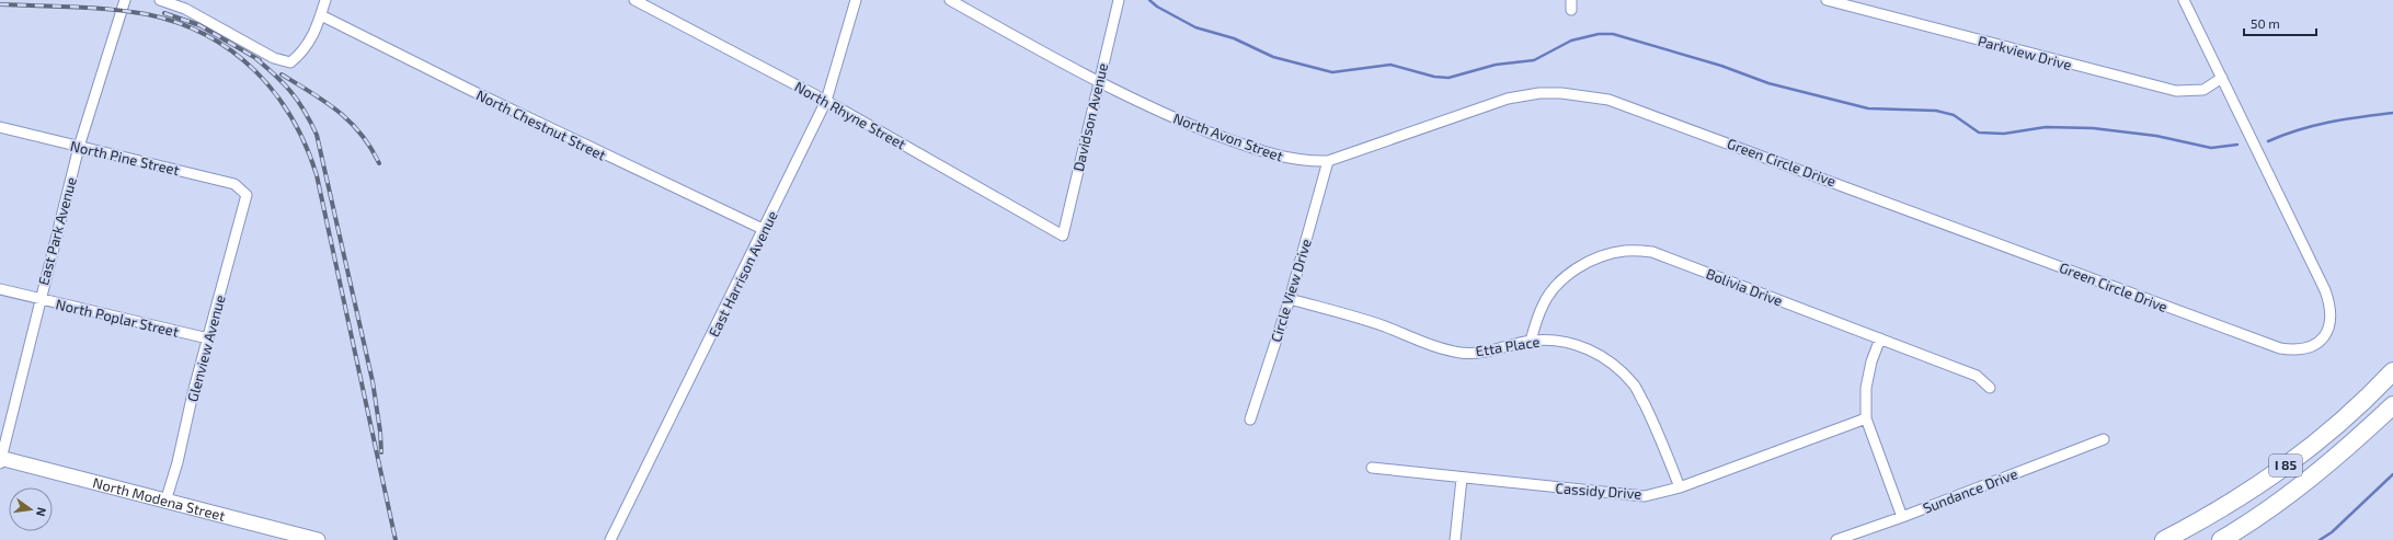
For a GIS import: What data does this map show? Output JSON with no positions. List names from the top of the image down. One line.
{"streets":{"highway":["I 85"],"street":["Parkview Drive","North Rhyne Street","Davidson Avenue","North Chestnut Street","North Avon Street","North Pine Street","Green Circle Drive","East Park Avenue","East Harrison Avenue","Bolivia Drive","Circle View Drive","North Poplar Street","Etta Place","Glenview Avenue","Cassidy Drive","Sundance Drive","North Modena Street"]},"crossings":[["Parkview Drive","Green Circle Drive"],["North Rhyne Street","Davidson Avenue"],["North Rhyne Street","East Harrison Avenue"],["Davidson Avenue","North Avon Street"],["North Chestnut Street","East Harrison Avenue"],["North Avon Street","Green Circle Drive"],["North Avon Street","Circle View Drive"],["North Pine Street","East Park Avenue"],["North Pine Street","Glenview Avenue"],["East Park Avenue","North Poplar Street"],["East Park Avenue","North Modena Street"],["Bolivia Drive","Etta Place"],["Circle View Drive","Etta Place"],["North Poplar Street","Glenview Avenue"],["Etta Place","Cassidy Drive"],["Glenview Avenue","North Modena Street"]],"scale_bar":"50 m","north":"right"}
